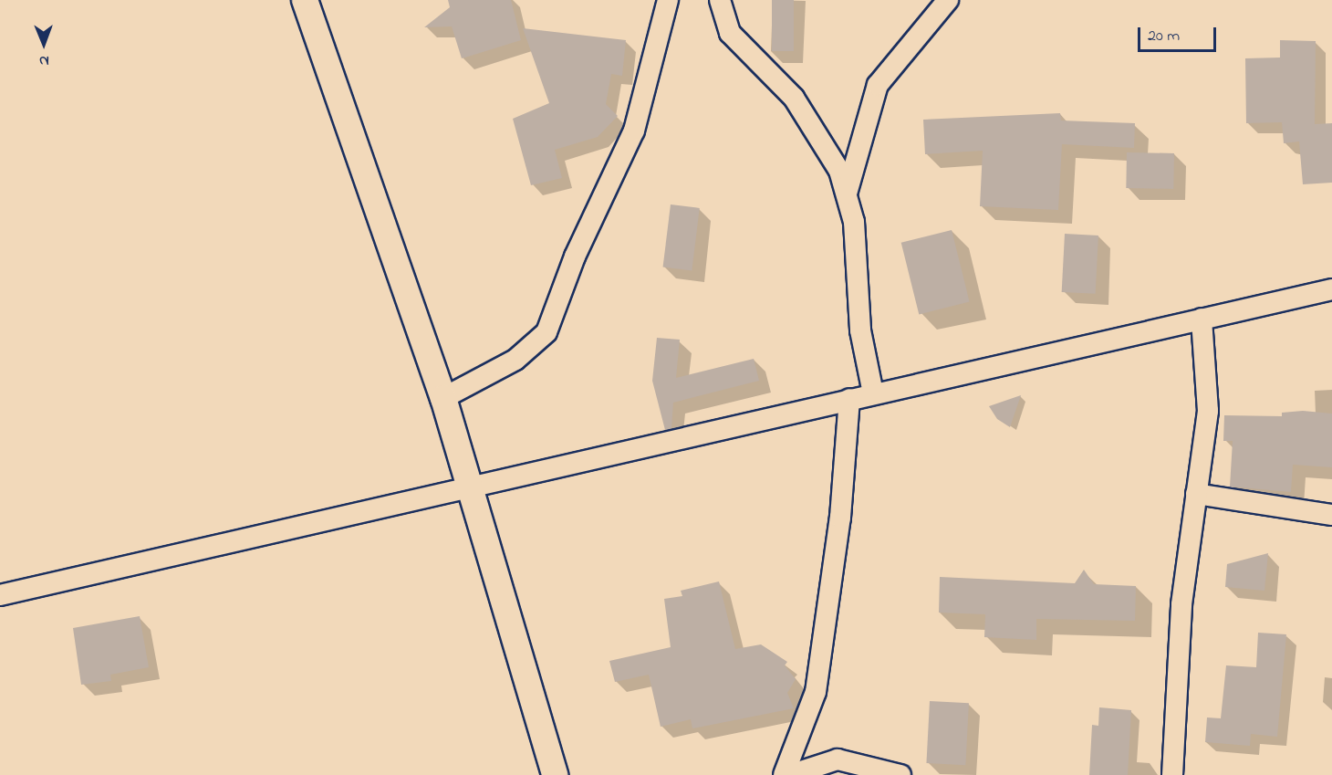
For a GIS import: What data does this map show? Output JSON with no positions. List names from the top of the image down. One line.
{"scale_bar":"20 m","north":"bottom"}
